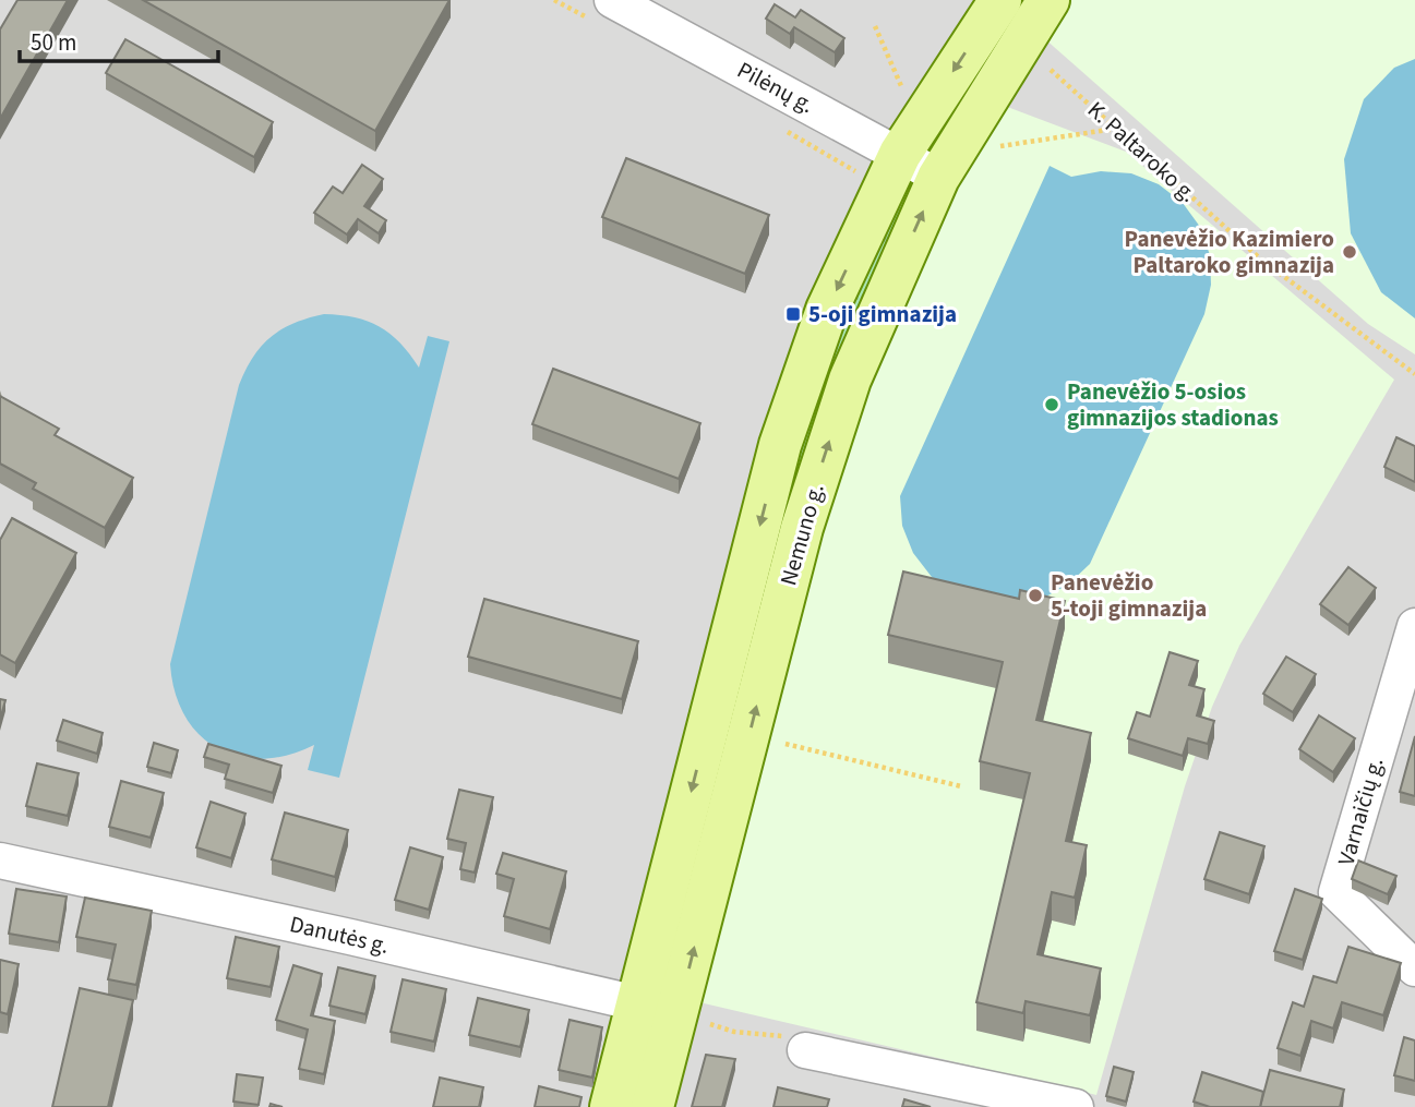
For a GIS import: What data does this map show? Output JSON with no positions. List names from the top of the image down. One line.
{"streets":{"main road":["Nemuno g."],"street":["Pilėnų g.","Varnaičių g.","Danutės g."],"path":["K. Paltaroko g."]},"crossings":[["Pilėnų g.","Nemuno g."],["Nemuno g.","Danutės g."]],"places":{"other":["Panevėžio Kazimiero Paltaroko gimnazija","Panevėžio 5-osios gimnazijos stadionas","Panevėžio 5-toji gimnazija"],"transit":["5-oji gimnazija"]},"scale_bar":"50 m"}
